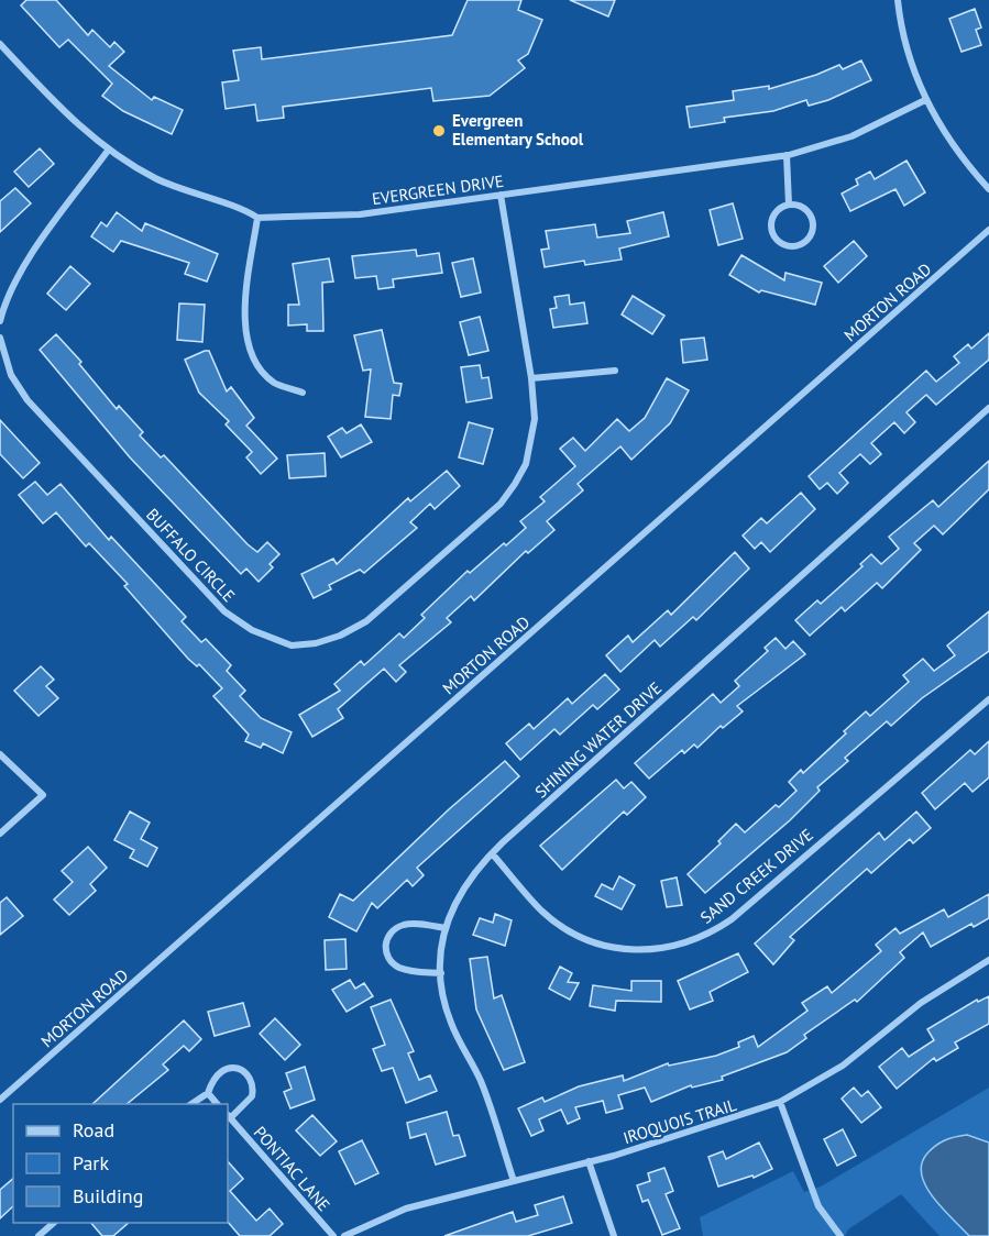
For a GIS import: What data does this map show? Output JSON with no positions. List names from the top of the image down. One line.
{"streets":{"street":["EVERGREEN DRIVE","MORTON ROAD","BUFFALO CIRCLE","SHINING WATER DRIVE","SAND CREEK DRIVE","IROQUOIS TRAIL","PONTIAC LANE"]},"crossings":[["EVERGREEN DRIVE","BUFFALO CIRCLE"],["SHINING WATER DRIVE","SAND CREEK DRIVE"],["SHINING WATER DRIVE","IROQUOIS TRAIL"]],"places":["Evergreen Elementary School"],"legend":["Road","Park","Building"]}
